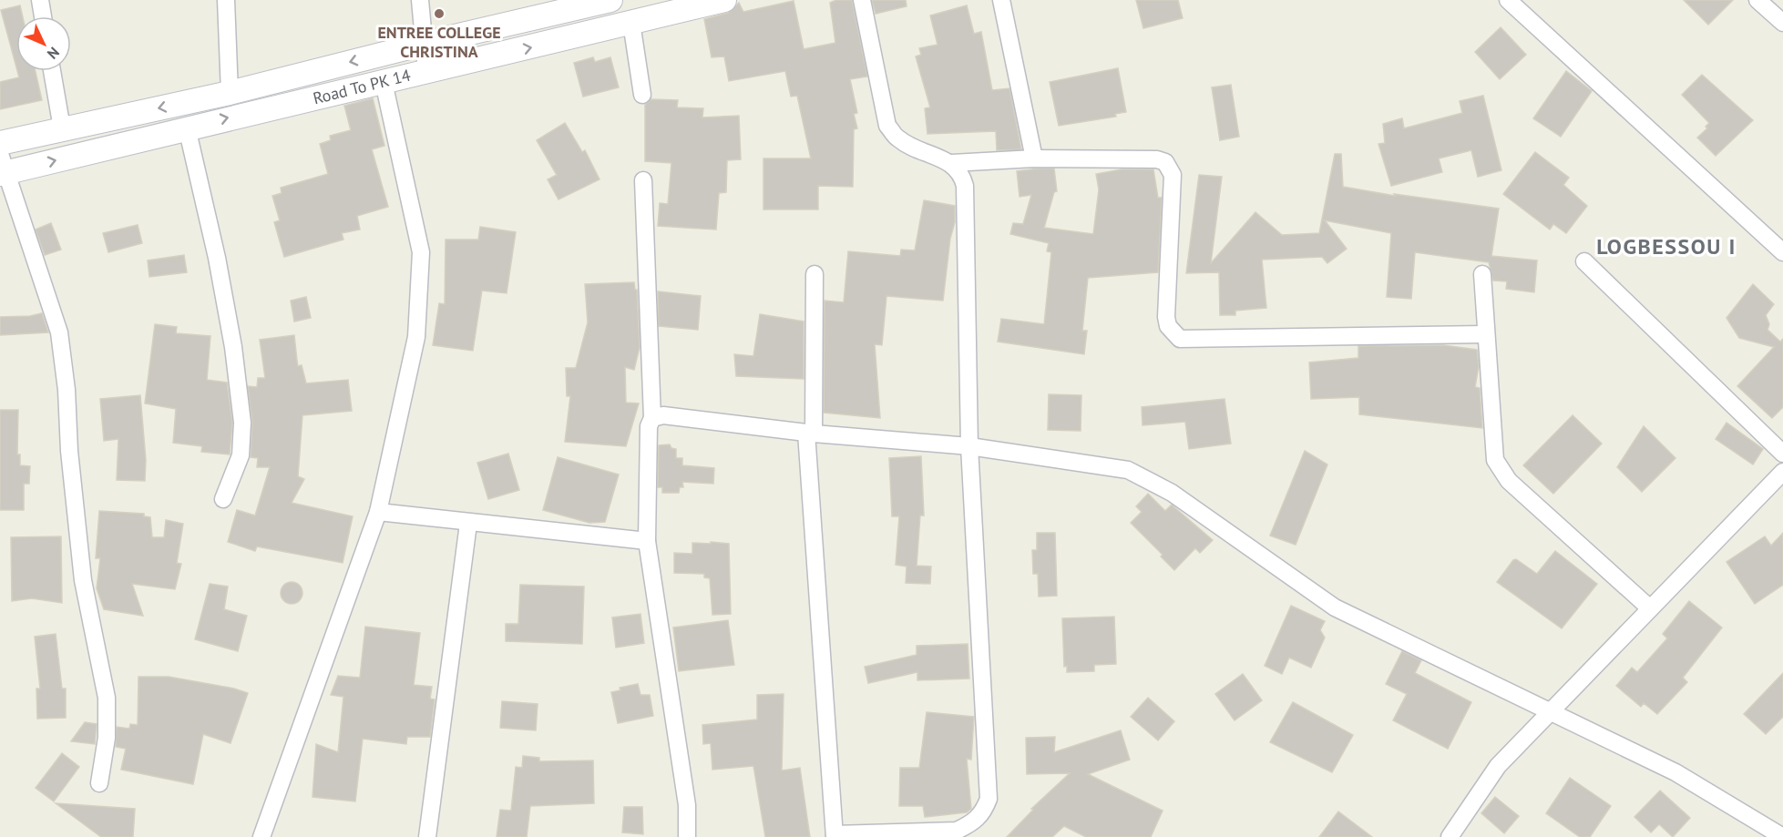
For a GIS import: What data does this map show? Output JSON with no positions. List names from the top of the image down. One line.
{"streets":{"main road":["Road To PK 14"]},"districts":["LOGBESSOU I"],"places":["ENTREE COLLEGE CHRISTINA"],"north":"bottom right"}
